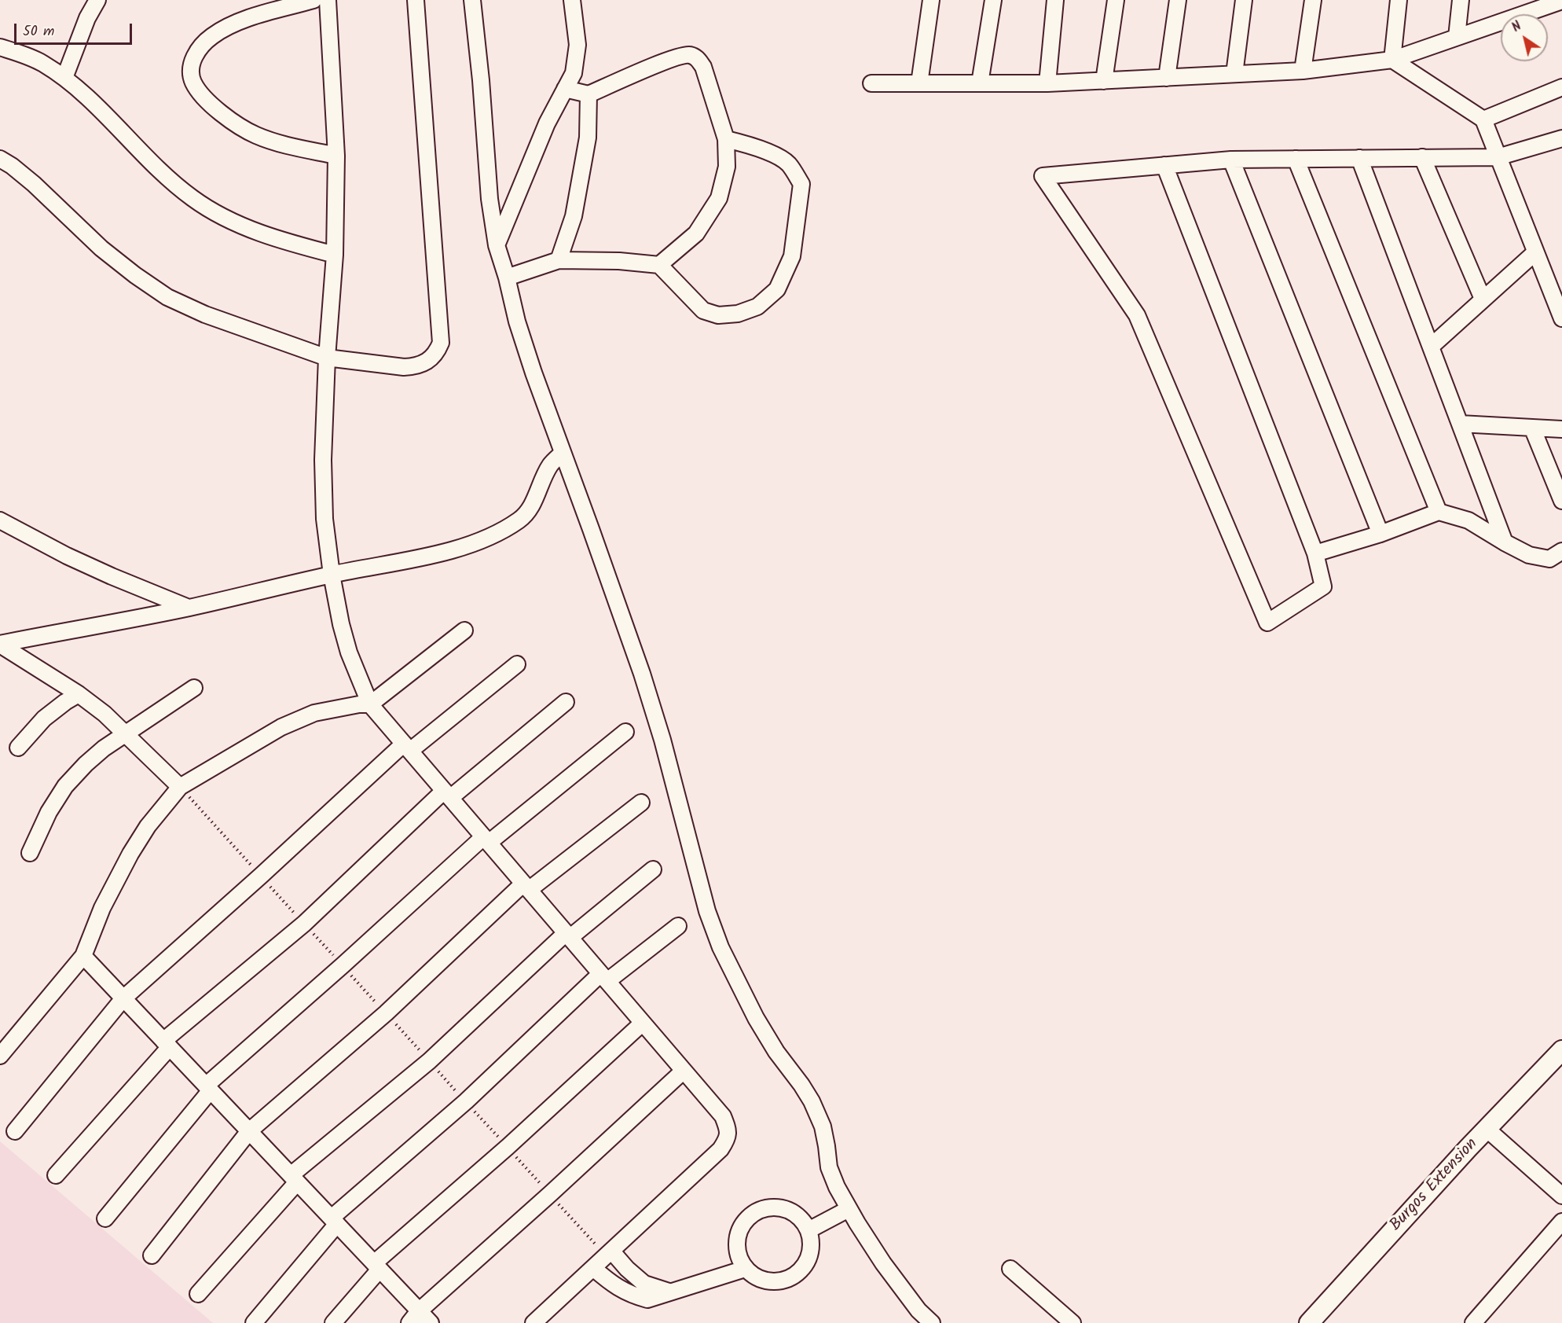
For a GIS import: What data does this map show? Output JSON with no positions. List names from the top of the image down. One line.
{"streets":{"main road":["Burgos Extension"]},"scale_bar":"50 m","north":"top left"}
